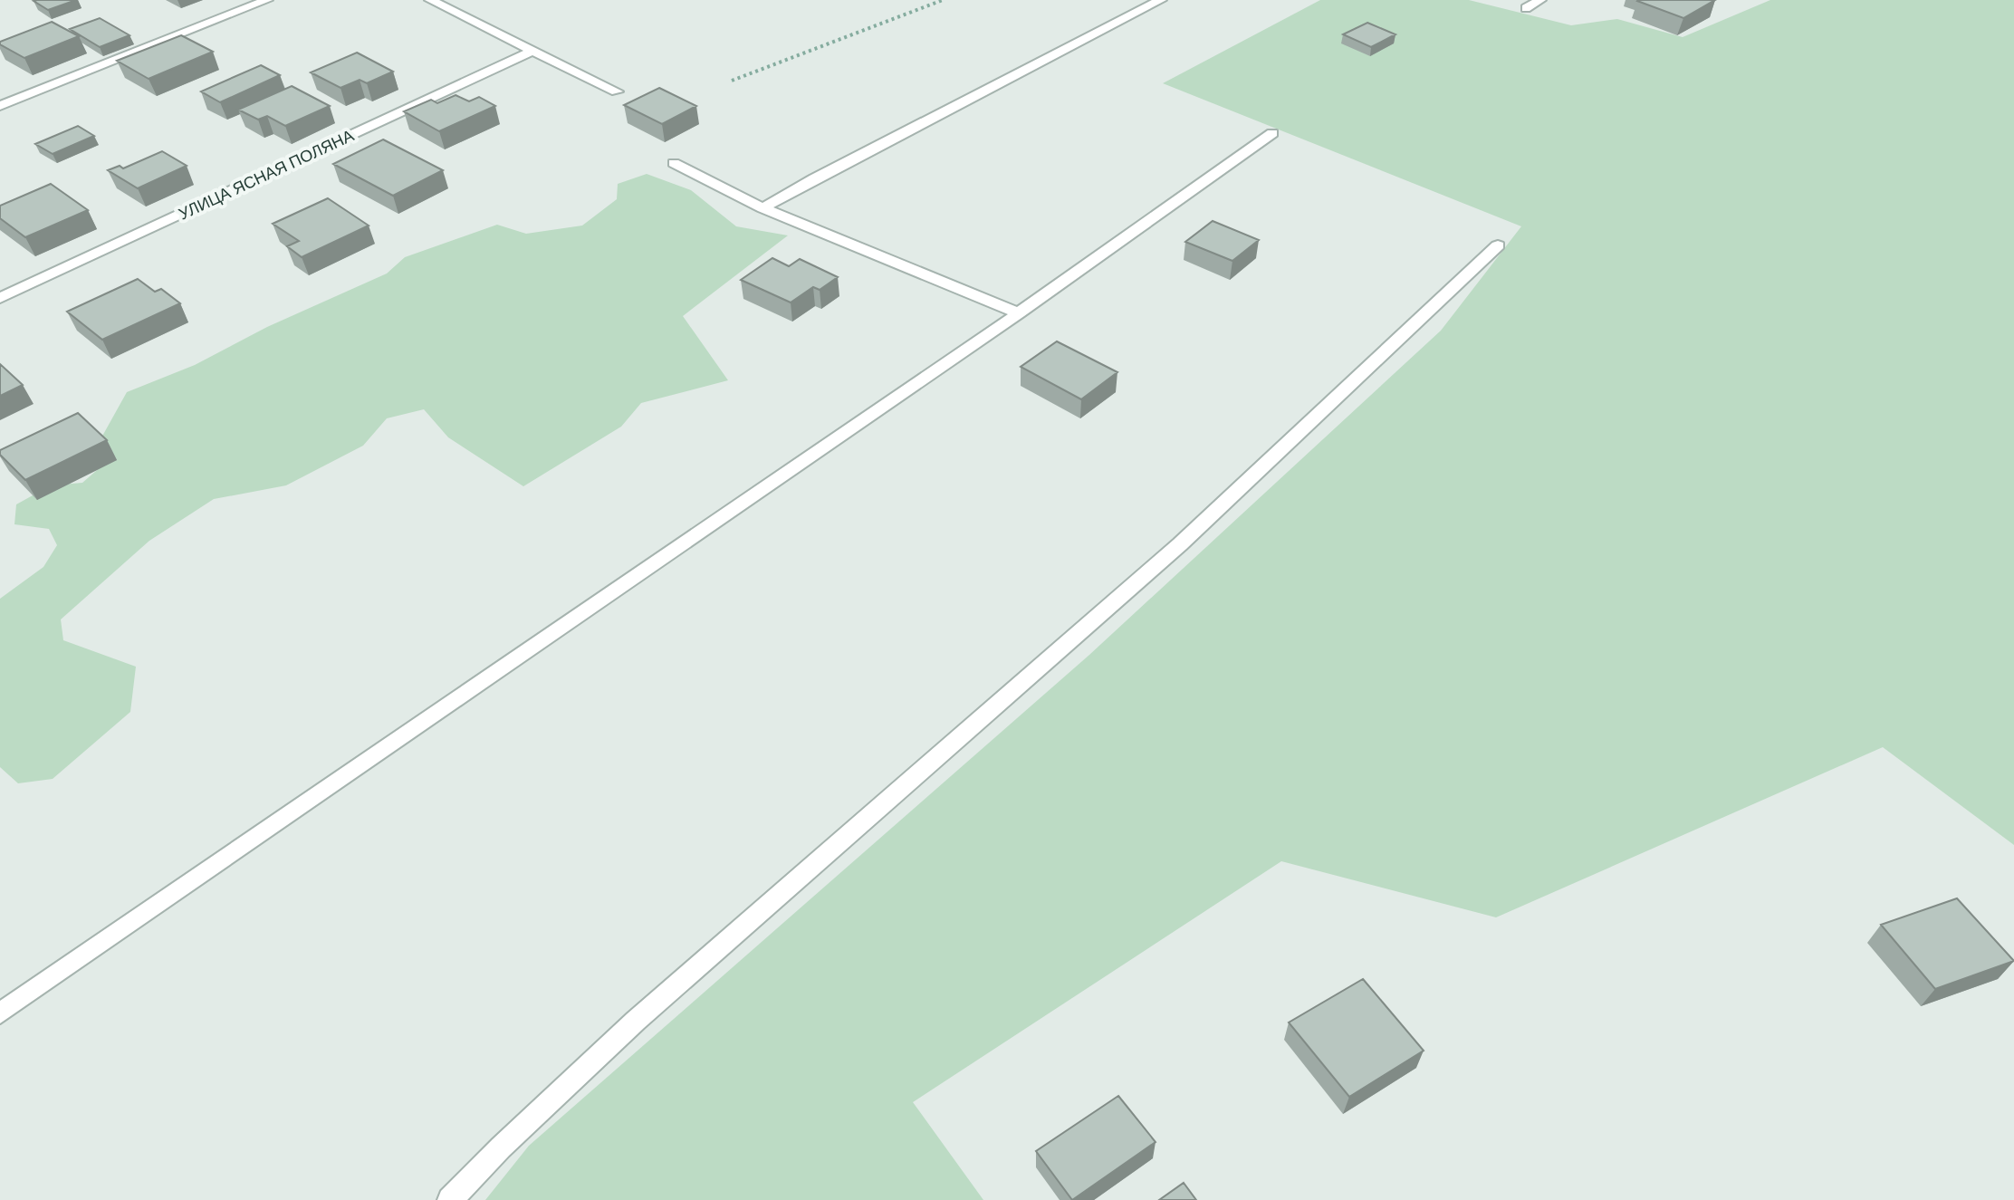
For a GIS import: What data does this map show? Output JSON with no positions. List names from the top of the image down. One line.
{"streets":{"lane":["УЛИЦА ЯСНАЯ ПОЛЯНА"]}}
